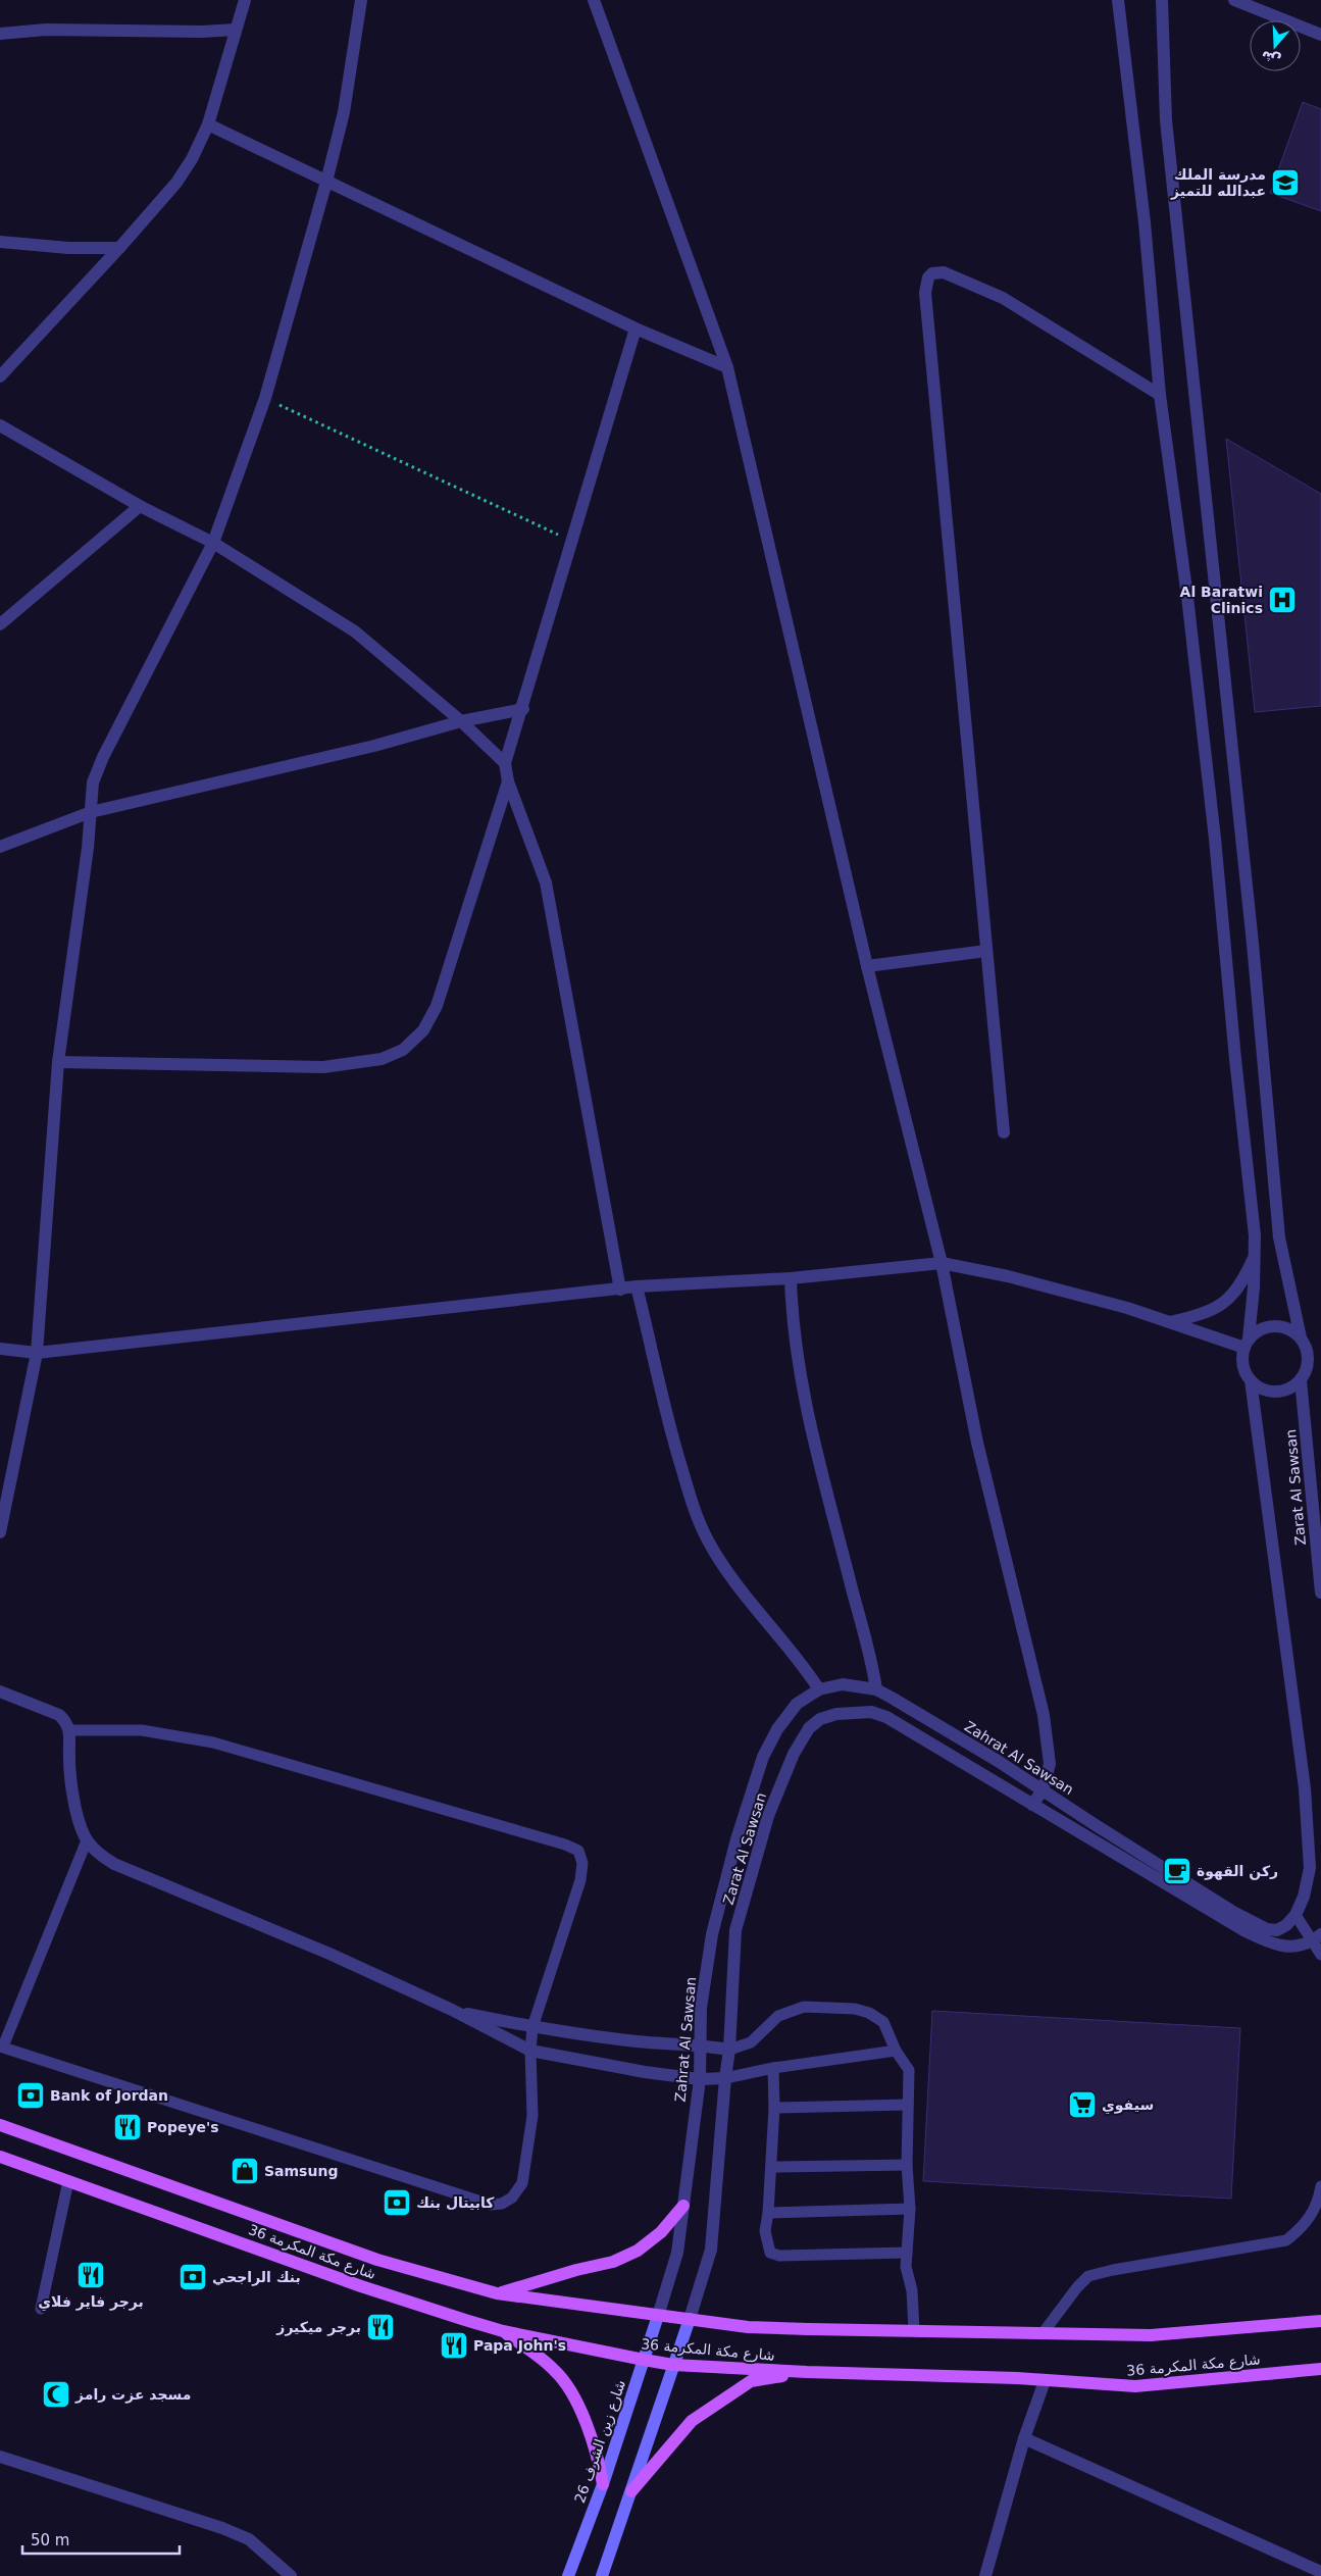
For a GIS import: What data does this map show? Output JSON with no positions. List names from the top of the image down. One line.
{"streets":{"main road":["شارع مكة المكرمة 36","شارع زين الشرف 26"],"street":["Zarat Al Sawsan","Zahrat Al Sawsan"]},"crossings":[["Zarat Al Sawsan","شارع مكة المكرمة 36"],["Zahrat Al Sawsan","شارع مكة المكرمة 36"],["Zahrat Al Sawsan","شارع زين الشرف 26"],["شارع مكة المكرمة 36","شارع زين الشرف 26"]],"places":{"school or university":["مدرسة الملك عبدالله للتميز"],"hospital":["Al Baratwi Clinics"],"cafe":["ركن القهوة"],"bank":["Bank of Jordan","كابيتال بنك","بنك الراجحي"],"supermarket":["سيفوي"],"restaurant":["Popeye's","برجر فاير فلاي","برجر ميكيرز","Papa John's"],"shop":["Samsung"],"mosque":["مسجد عزت رامز"]},"scale_bar":"50 m","north":"bottom"}
